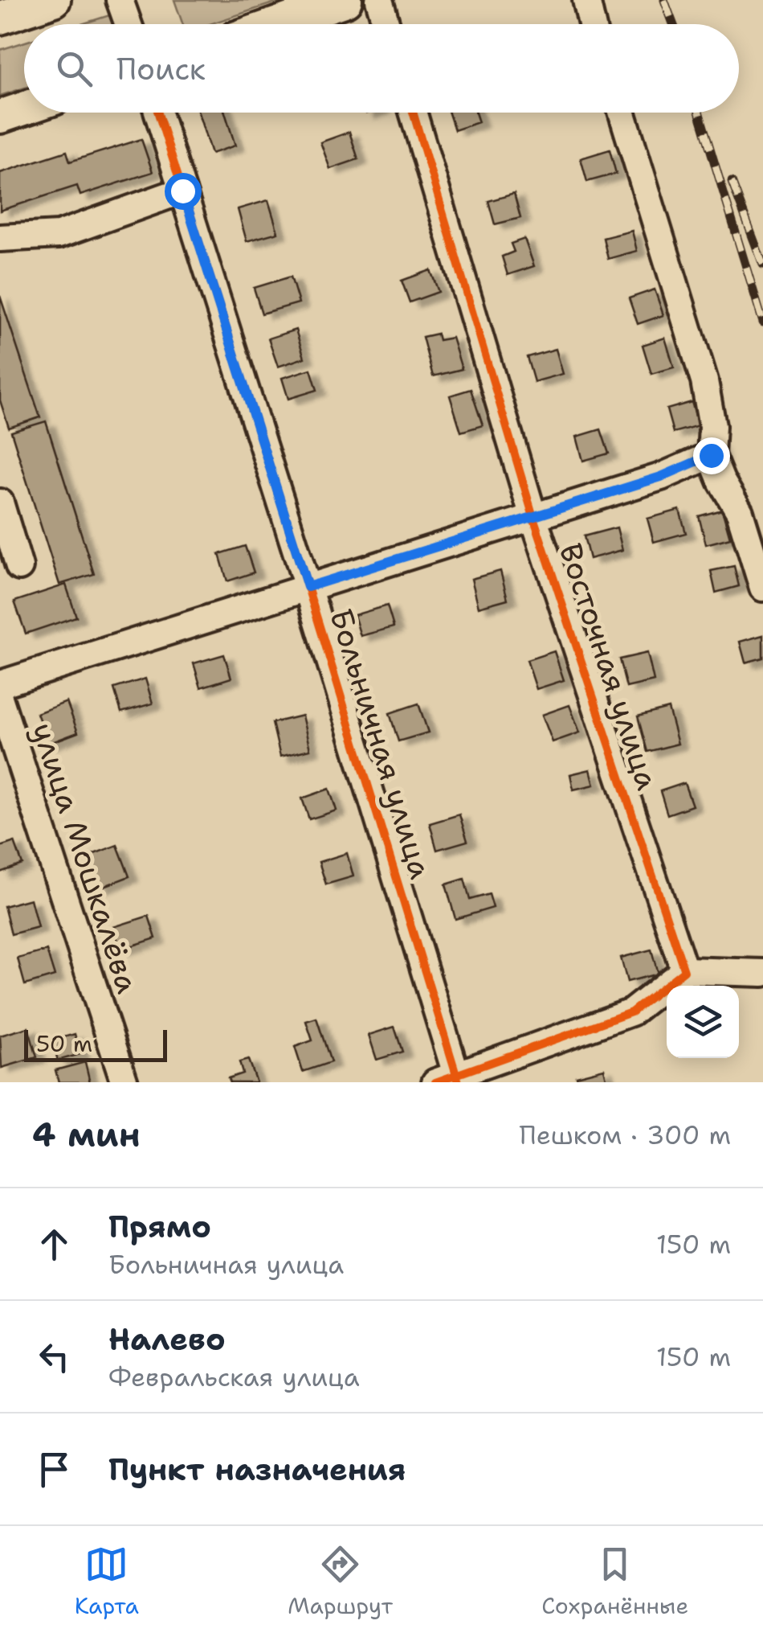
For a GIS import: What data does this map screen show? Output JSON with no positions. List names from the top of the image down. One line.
{"streets":{"street":["Восточная улица","Больничная улица","улица Мошкалёва"]},"scale_bar":"50 m","page":{"search":"Поиск","scale":"50 m","heading":["4 мин","Пешком · 300 m"],"list":[["Прямо","Больничная улица","150 m"],["Налево","Февральская улица","150 m"],"Пункт назначения"],"nav":["Карта","Маршрут","Сохранённые"]}}
